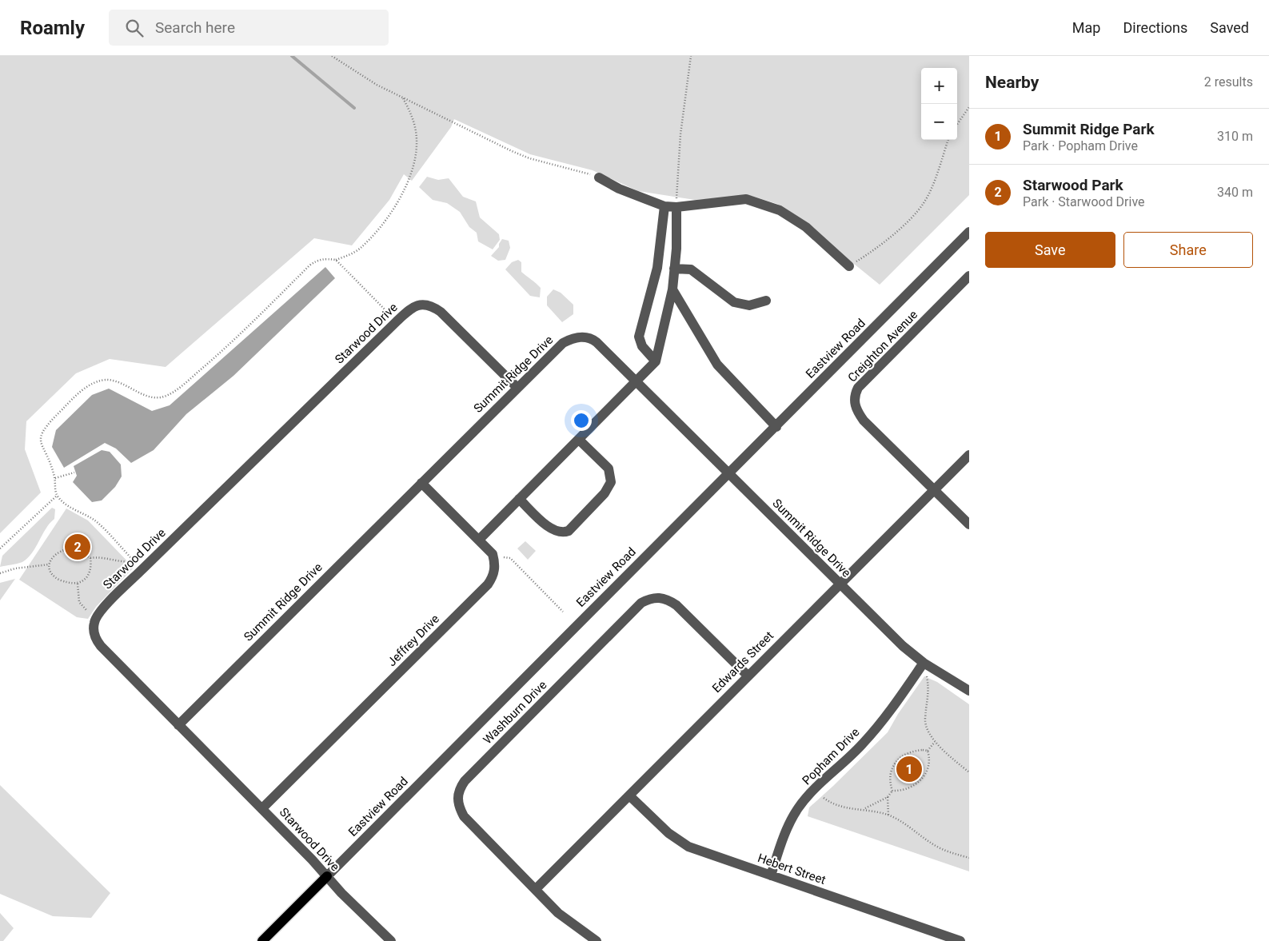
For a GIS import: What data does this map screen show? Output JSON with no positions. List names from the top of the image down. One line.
{"streets":{"main road":["Eastview Road"],"street":["Starwood Drive","Creighton Avenue","Summit Ridge Drive","Jeffrey Drive","Edwards Street","Washburn Drive","Popham Drive","Hebert Street"]},"crossings":[["Starwood Drive","Eastview Road"],["Starwood Drive","Summit Ridge Drive"],["Starwood Drive","Jeffrey Drive"],["Creighton Avenue","Edwards Street"],["Eastview Road","Summit Ridge Drive"],["Summit Ridge Drive","Jeffrey Drive"],["Summit Ridge Drive","Edwards Street"],["Summit Ridge Drive","Popham Drive"],["Edwards Street","Washburn Drive"],["Edwards Street","Hebert Street"],["Popham Drive","Hebert Street"]],"page":{"header":"Roamly","search":"Search here","nav":["Map","Directions","Saved"],"heading":["Nearby","2 results"],"map_buttons":["+","−"],"list":[{"mark":"1","name":"Summit Ridge Park","note":"Park · Popham Drive","value":"310 m"},{"mark":"2","name":"Starwood Park","note":"Park · Starwood Drive","value":"340 m"}],"buttons":["Save","Share"],"pins":["2","1"]}}
